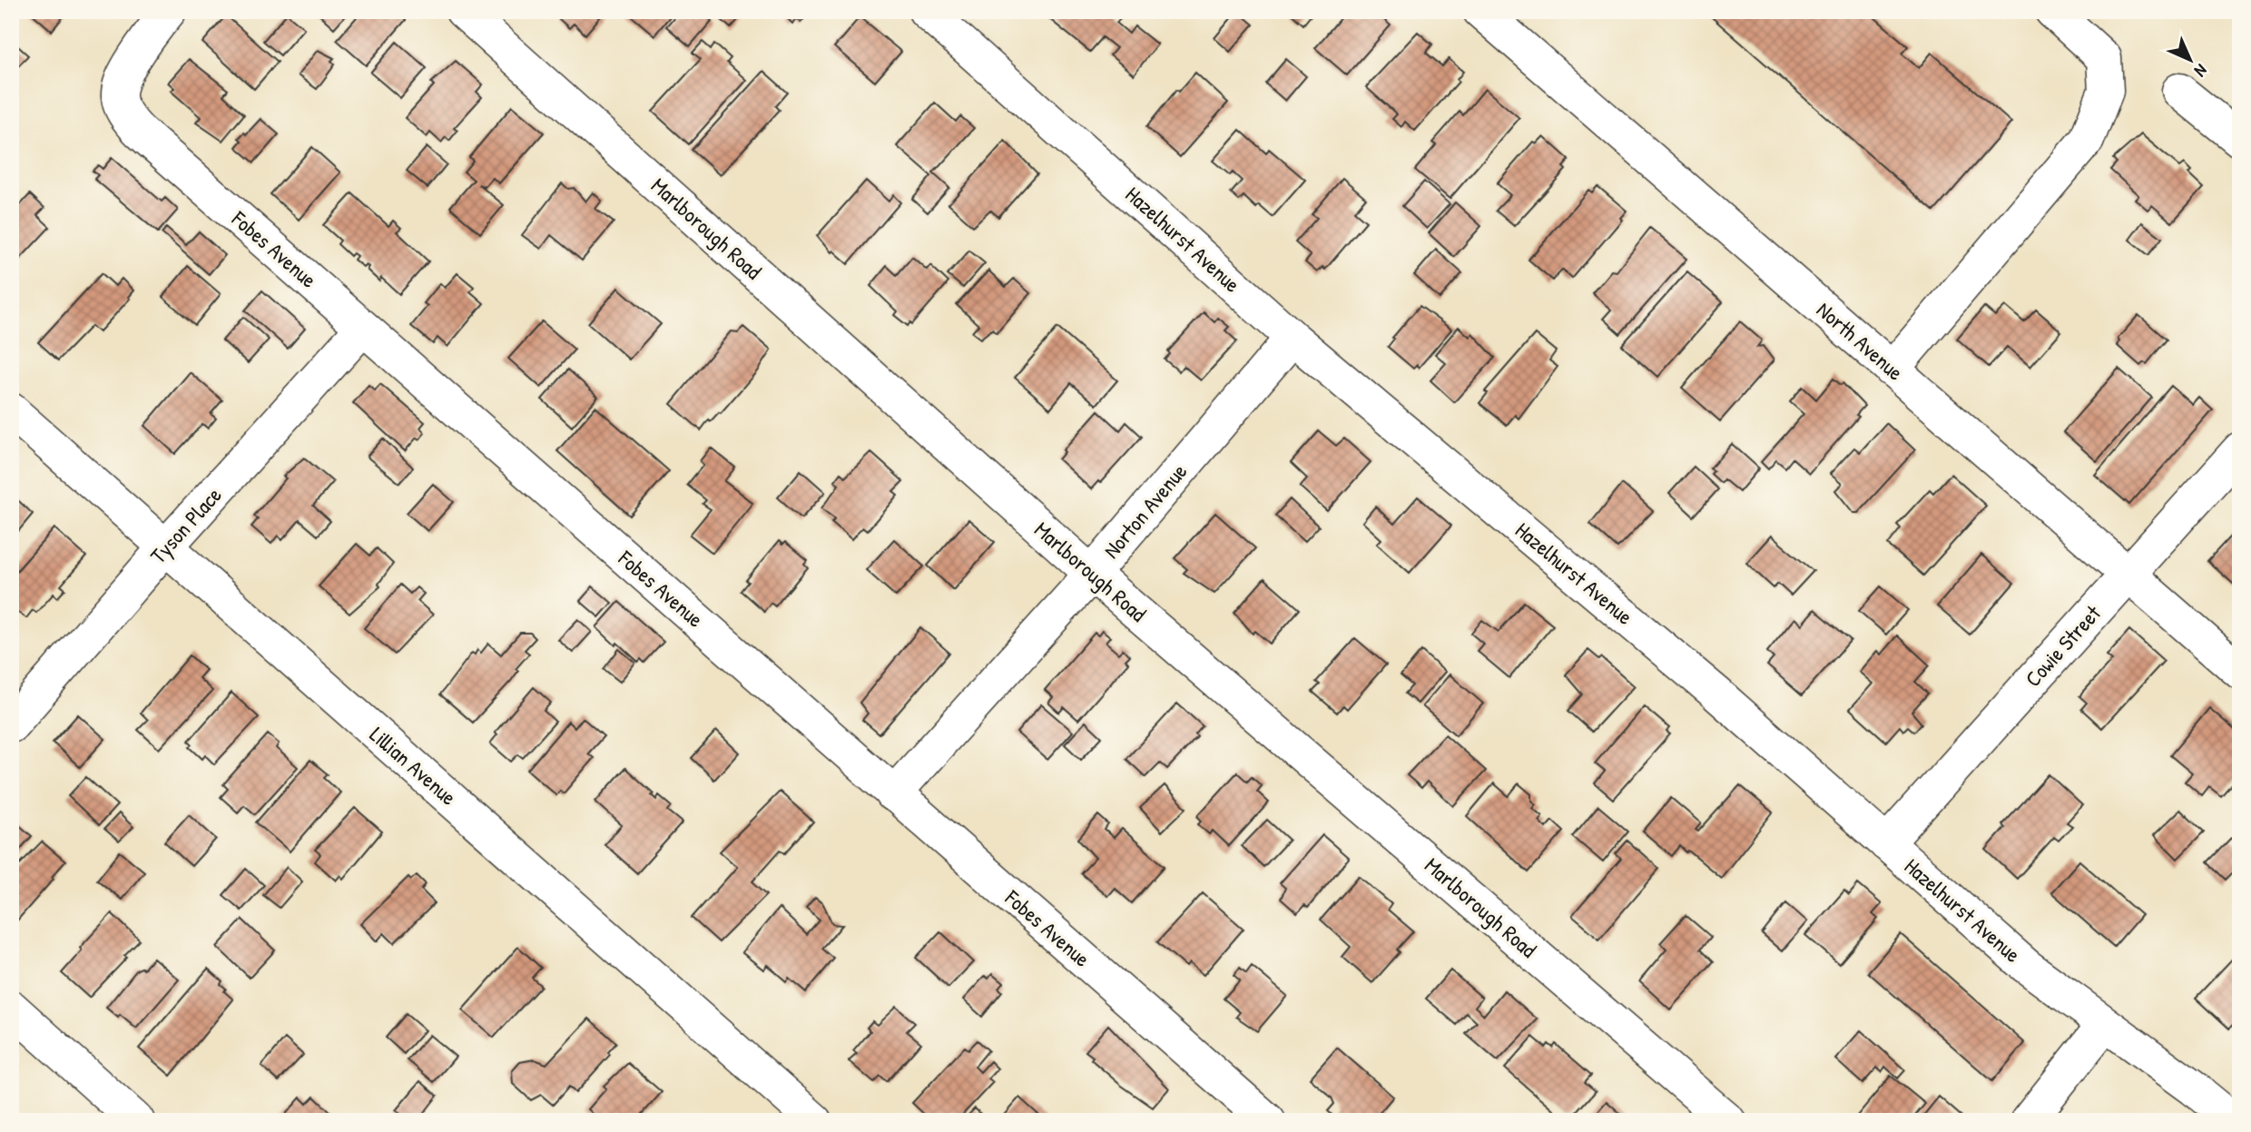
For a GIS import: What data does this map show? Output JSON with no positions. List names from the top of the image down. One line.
{"streets":{"street":["Marlborough Road","Hazelhurst Avenue","Fobes Avenue","North Avenue","Norton Avenue","Tyson Place","Cowie Street","Lillian Avenue"]},"crossings":[["Marlborough Road","Norton Avenue"],["Hazelhurst Avenue","Norton Avenue"],["Hazelhurst Avenue","Cowie Street"],["Fobes Avenue","Norton Avenue"],["Fobes Avenue","Tyson Place"],["North Avenue","Cowie Street"],["Tyson Place","Lillian Avenue"]],"north":"bottom right"}
